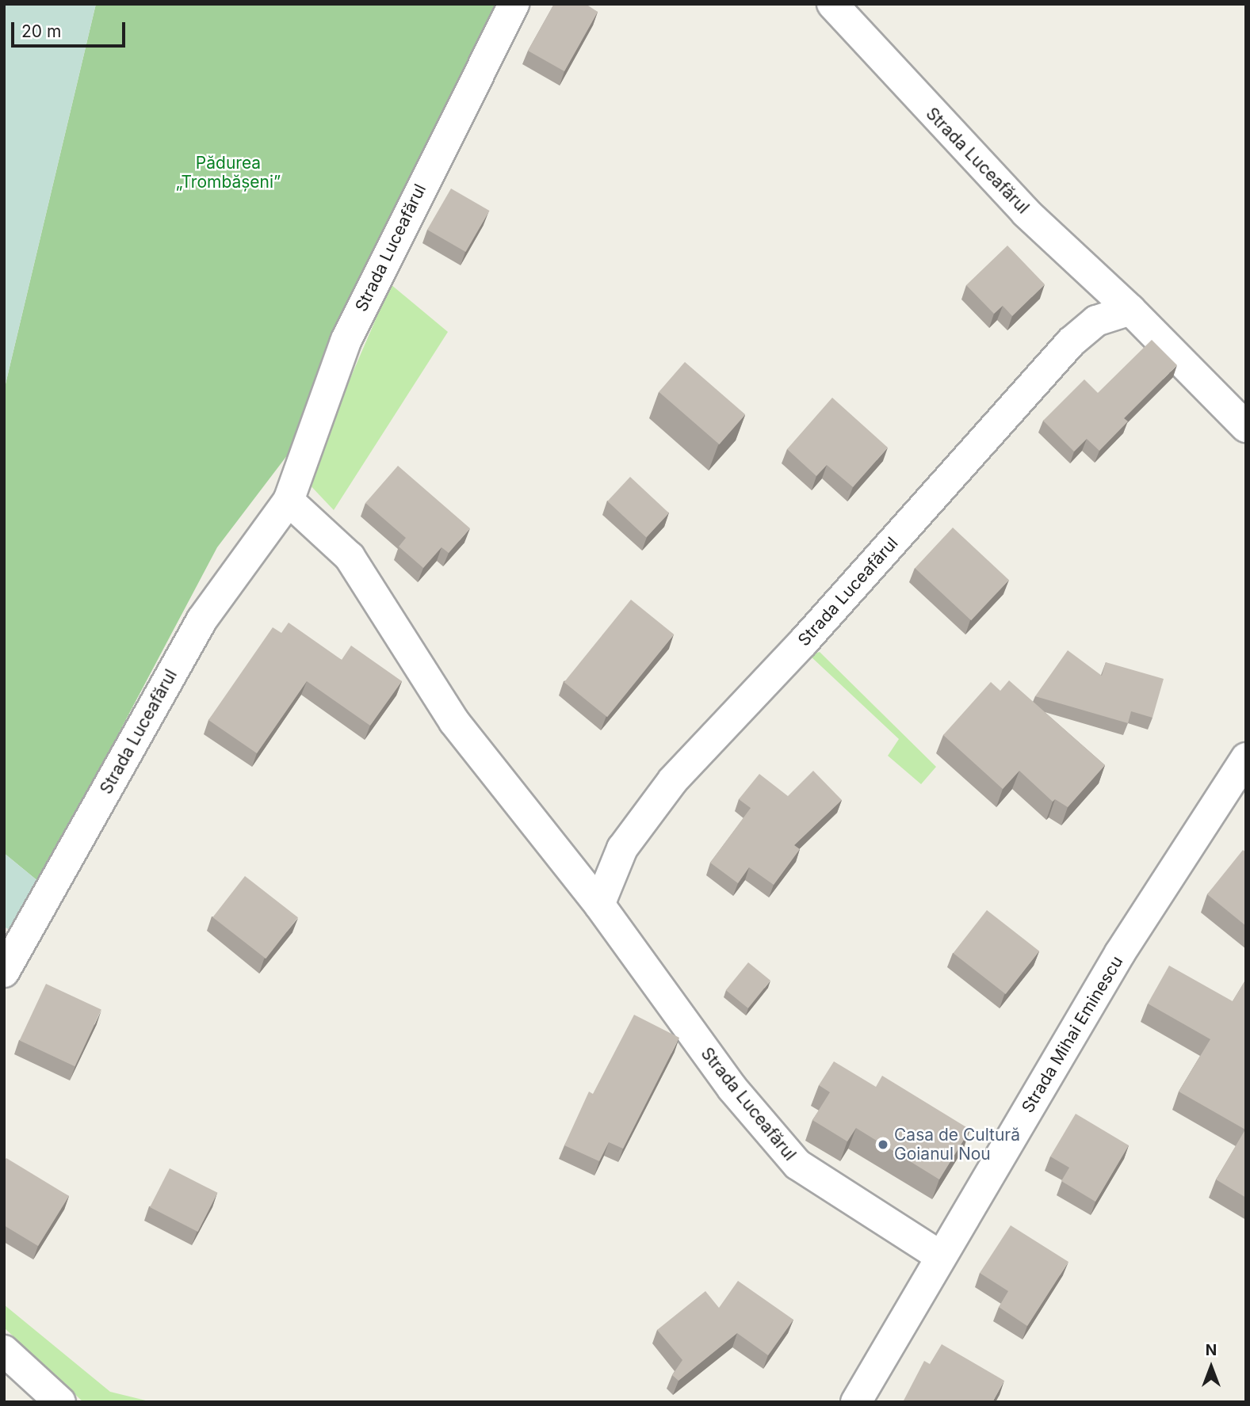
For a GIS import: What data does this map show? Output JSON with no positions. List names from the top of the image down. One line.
{"streets":{"street":["Strada Luceafărul","Strada Mihai Eminescu"]},"crossings":[["Strada Luceafărul","Strada Mihai Eminescu"]],"parks":["Pădurea „Trombășeni”"],"places":["Casa de Cultură Goianul Nou"],"scale_bar":"20 m","north":"top"}
